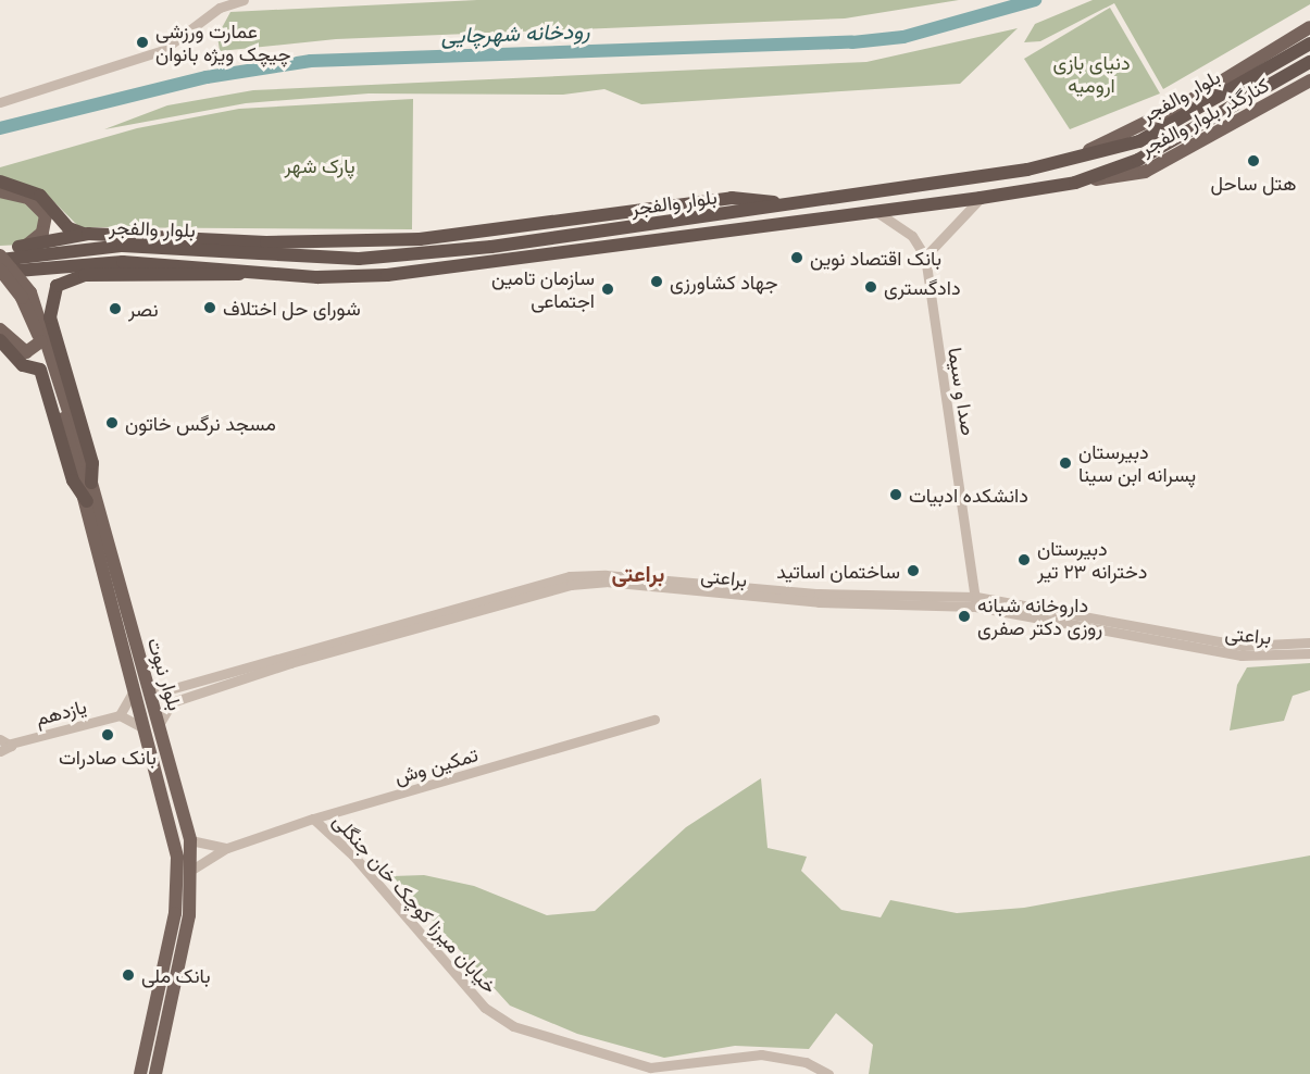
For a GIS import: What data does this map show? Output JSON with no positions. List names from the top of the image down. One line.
{"streets":{"highway":["بلوار والفجر"],"main road":["کنارگذر بلوار والفجر","بلوار نبوت"],"street":["صدا و سیما","براعتی","یازدهم","تمکین وش","خیابان میرزا کوچک خان جنگلی"]},"crossings":[["بلوار والفجر","کنارگذر بلوار والفجر"],["بلوار والفجر","صدا و سیما"],["صدا و سیما","براعتی"],["براعتی","بلوار نبوت"],["بلوار نبوت","تمکین وش"],["تمکین وش","خیابان میرزا کوچک خان جنگلی"]],"districts":["براعتی"],"water":["رودخانه شهرچایی"],"parks":["دنیای بازی ارومیه","پارک شهر"],"places":["عمارت ورزشی چیچک ویژه بانوان","هتل ساحل","بانک اقتصاد نوین","جهاد کشاورزی","دادگستری","سازمان تامین اجتماعی","شورای حل اختلاف","نصر","مسجد نرگس خاتون","دبیرستان پسرانه ابن سینا","دانشکده ادبیات","دبیرستان دخترانه ۲۳ تیر","ساختمان اساتید","داروخانه شبانه روزی دکتر صفری","بانک صادرات","بانک ملی"]}
